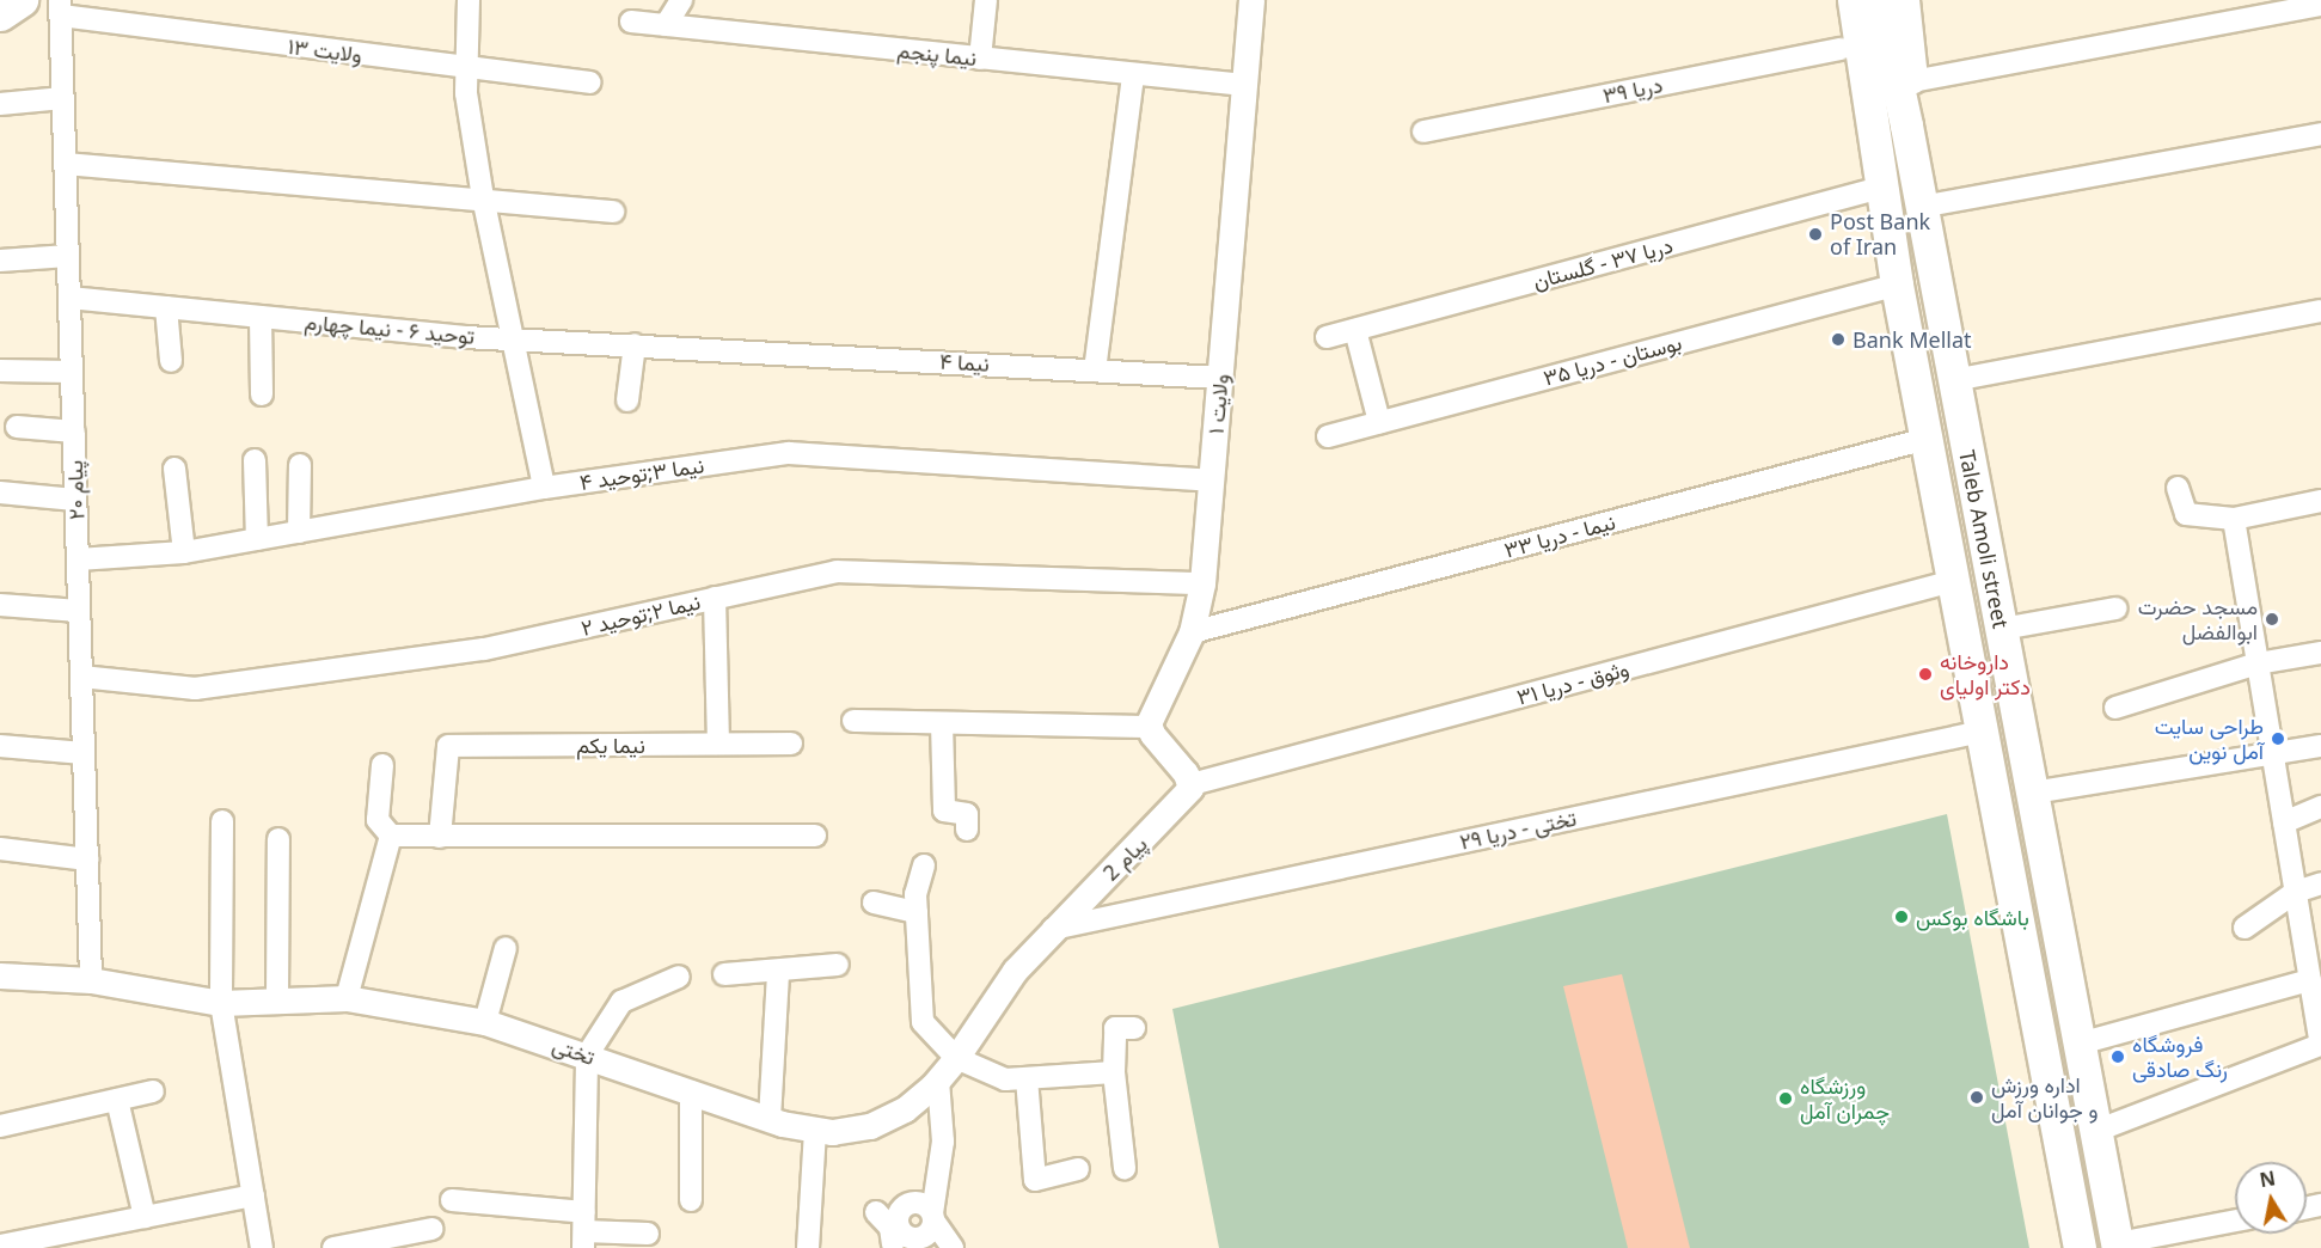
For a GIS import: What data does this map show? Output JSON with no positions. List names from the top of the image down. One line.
{"streets":{"main road":["Taleb Amoli street"],"street":["ولایت ۱۳","نیما پنجم","دریا ۳۹","دریا ۳۷ - گلستان","توحید ۶ - نیما چهارم","بوستان - دریا ۳۵","نیما ۴","ولایت ۱","نیما ۳;توحید ۴","پیام ۲۰","نیما - دریا ۳۳","نیما ۲;توحید ۲","وثوق - دریا ۳۱","نیما یکم","تختی - دریا ۲۹","پیام 2","تختی"]},"crossings":[["ولایت ۱۳","پیام ۲۰"],["نیما پنجم","ولایت ۱"],["دریا ۳۷ - گلستان","Taleb Amoli street"],["توحید ۶ - نیما چهارم","نیما ۴"],["توحید ۶ - نیما چهارم","پیام ۲۰"],["بوستان - دریا ۳۵","Taleb Amoli street"],["نیما ۴","ولایت ۱"],["ولایت ۱","نیما ۳;توحید ۴"],["ولایت ۱","نیما - دریا ۳۳"],["ولایت ۱","نیما ۲;توحید ۲"],["نیما ۳;توحید ۴","پیام ۲۰"],["پیام ۲۰","نیما ۲;توحید ۲"],["پیام ۲۰","تختی"],["نیما - دریا ۳۳","Taleb Amoli street"],["Taleb Amoli street","وثوق - دریا ۳۱"],["Taleb Amoli street","تختی - دریا ۲۹"],["وثوق - دریا ۳۱","پیام 2"],["تختی - دریا ۲۹","پیام 2"],["تختی - دریا ۲۹","تختی"],["پیام 2","تختی"]],"places":["Post Bank of Iran","Bank Mellat","مسجد حضرت ابوالفضل","داروخانه دکتر اولیای","طراحی سایت آمل نوین","باشگاه‌ بوکس","فروشگاه رنگ صادقی","اداره ورزش و جوانان آمل","ورزشگاه چمران آمل"],"north":"top"}
